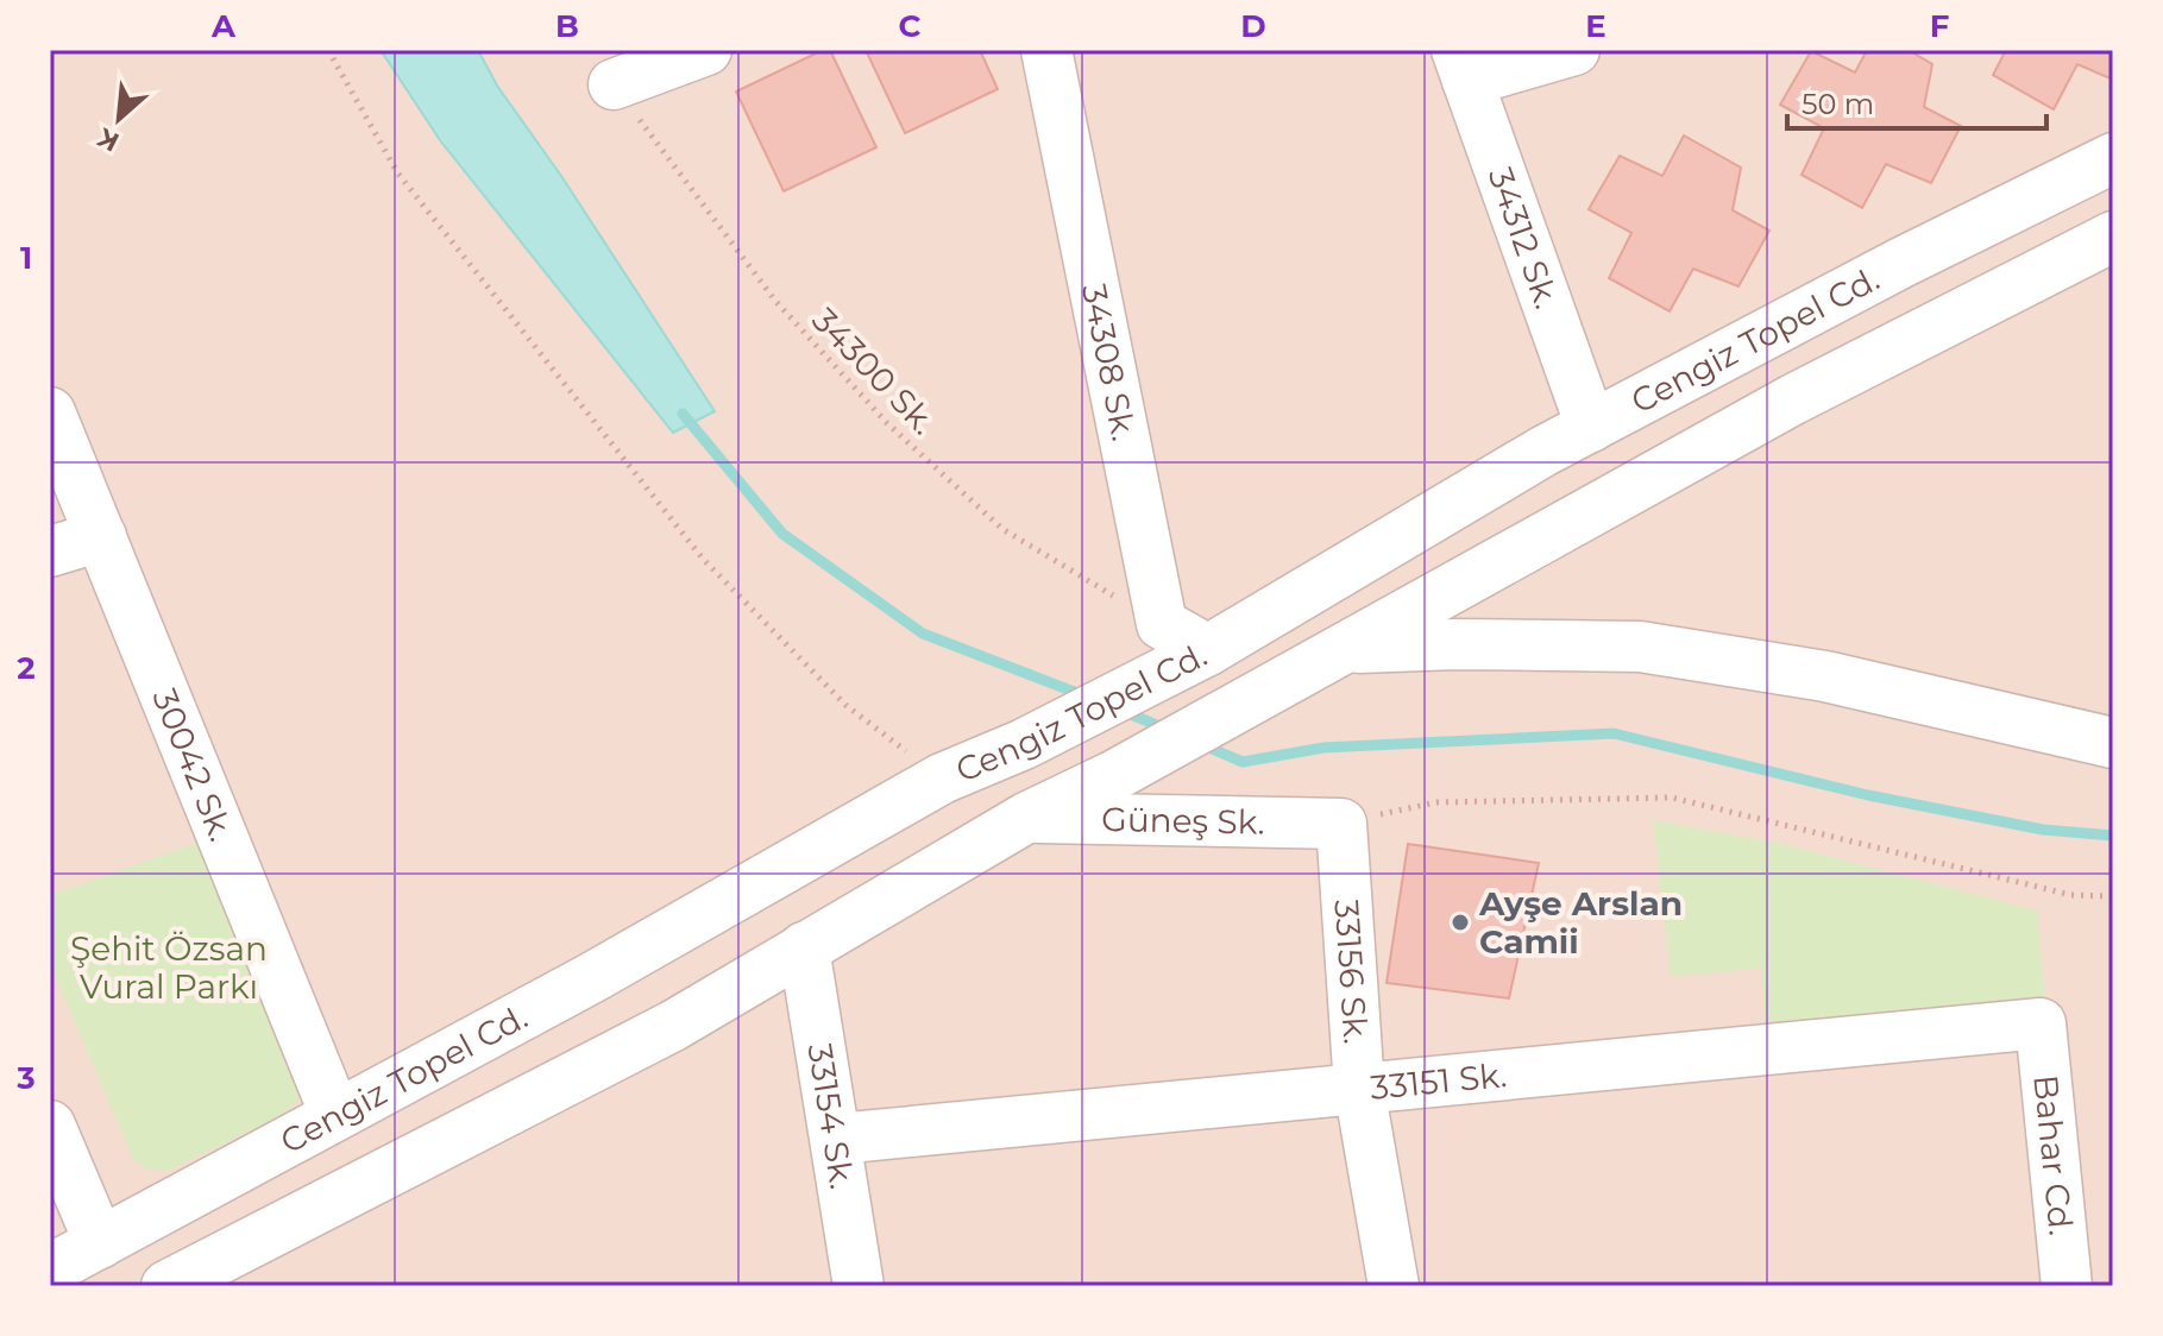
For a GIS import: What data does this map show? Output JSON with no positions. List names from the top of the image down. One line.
{"streets":{"street":["34312 Sk.","Cengiz Topel Cd.","34308 Sk.","30042 Sk.","Güneş Sk.","33156 Sk.","33151 Sk.","33154 Sk.","Bahar Cd."],"path":["34300 Sk."]},"crossings":[["34312 Sk.","Cengiz Topel Cd."],["Cengiz Topel Cd.","30042 Sk."],["Cengiz Topel Cd.","Güneş Sk."],["Cengiz Topel Cd.","33154 Sk."],["34308 Sk.","34300 Sk."],["Güneş Sk.","33156 Sk."],["33156 Sk.","33151 Sk."],["33151 Sk.","33154 Sk."],["33151 Sk.","Bahar Cd."]],"parks":["Şehit Özsan Vural Parkı"],"places":["Ayşe Arslan Camii"],"scale_bar":"50 m","north":"bottom left","grid":{"columns":["A","B","C","D","E","F"],"rows":["1","2","3"]}}
